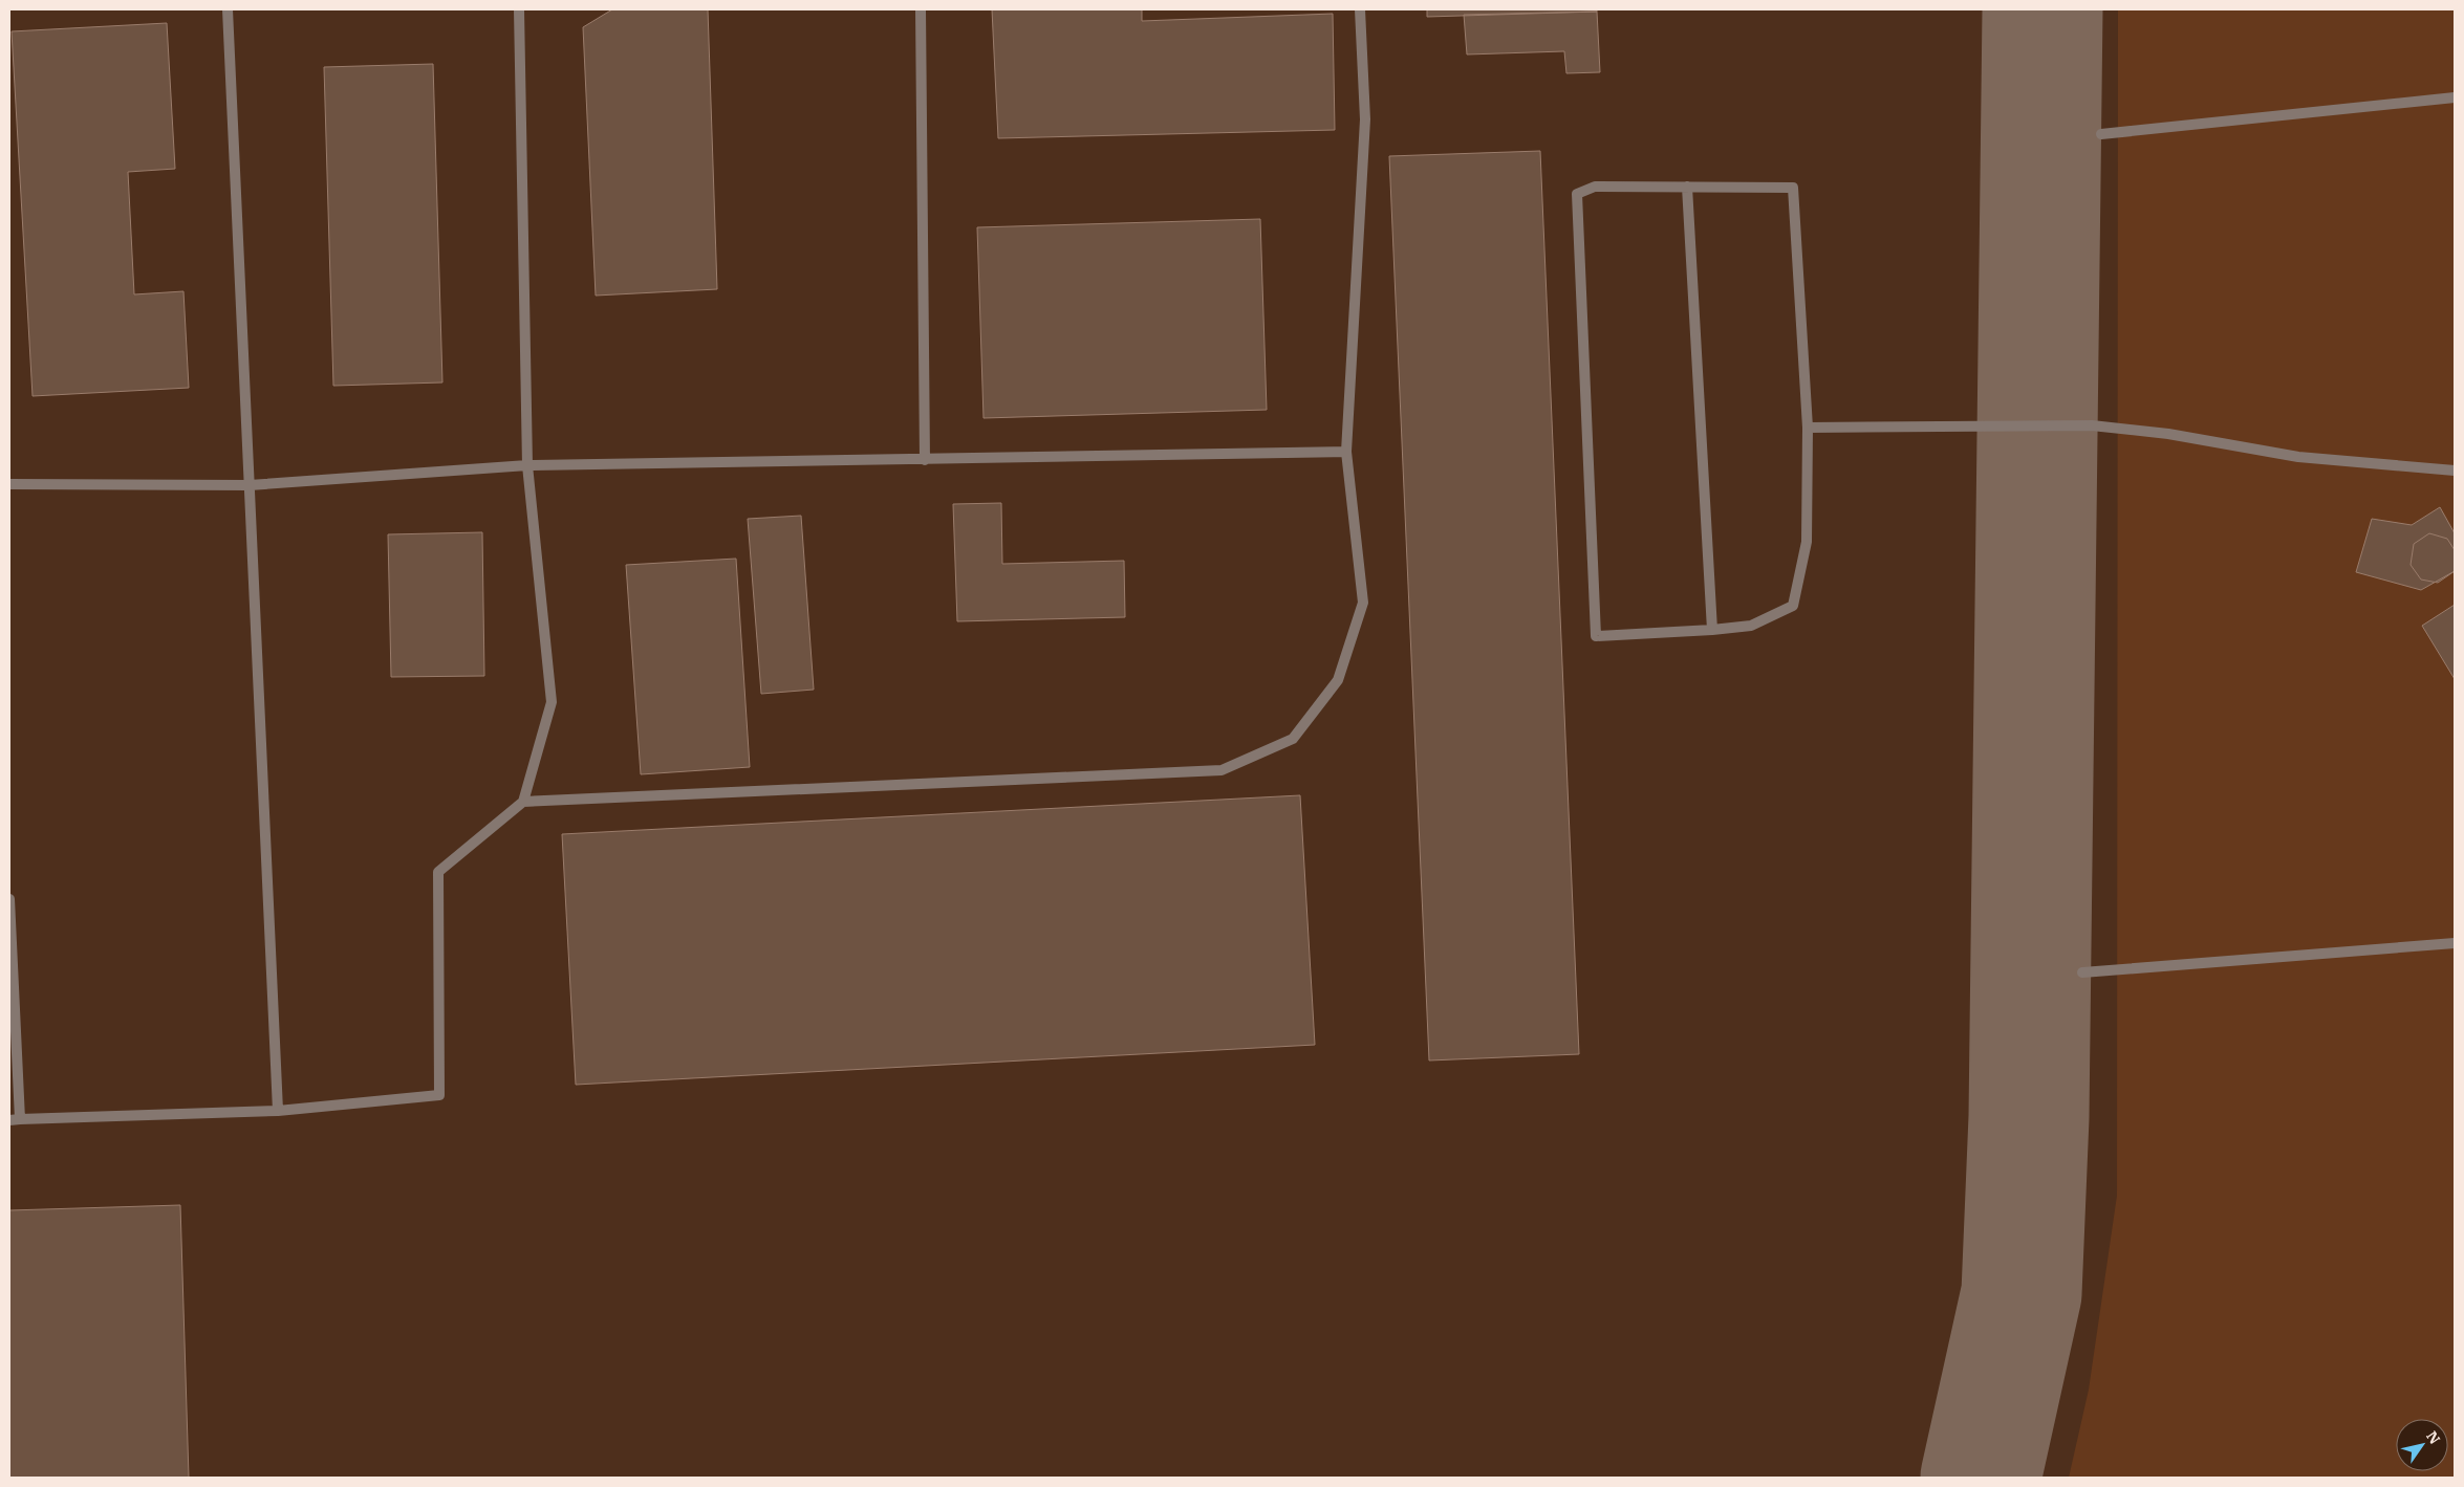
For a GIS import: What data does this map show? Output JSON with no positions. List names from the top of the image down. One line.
{"north":"top right"}
